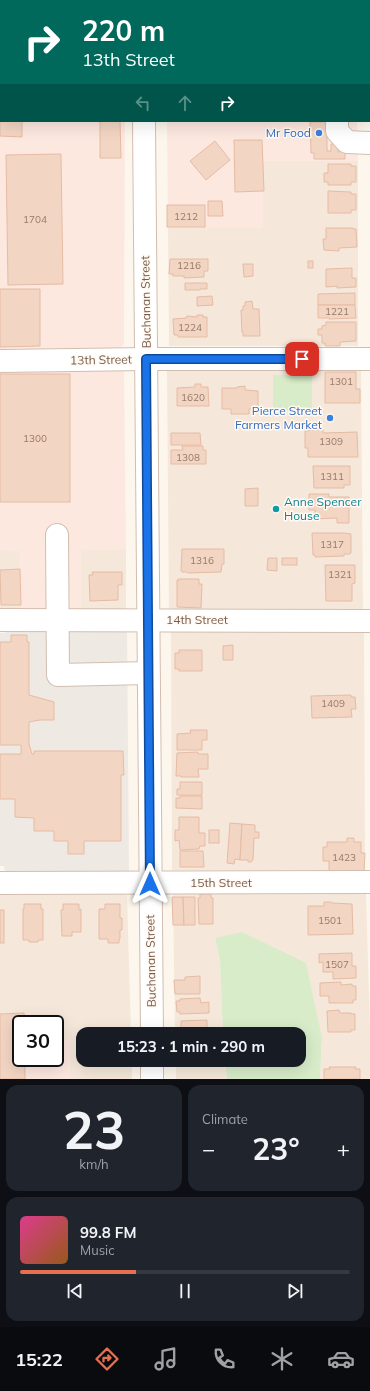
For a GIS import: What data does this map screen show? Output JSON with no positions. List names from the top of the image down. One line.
{"streets":{"street":["Buchanan Street","13th Street","14th Street","15th Street"]},"crossings":[["Buchanan Street","13th Street"],["Buchanan Street","14th Street"],["Buchanan Street","15th Street"]],"places":["Mr Food","Pierce Street Farmers Market","Anne Spencer House"],"house_numbers":["1212","1704","1216","1221","1224","1301","1620","1300","1309","1308","1311","1317","1316","1321","1409","1423","1501","1507"],"page":{"turn":["220 m","13th Street"],"limit":"30","trip":"15:23 · 1 min · 290 m","tile":[["23","km/h"],"Climate"],"heat":["−","23°","+"],"song":["99.8 FM","Music"],"tabs":"15:22"}}
